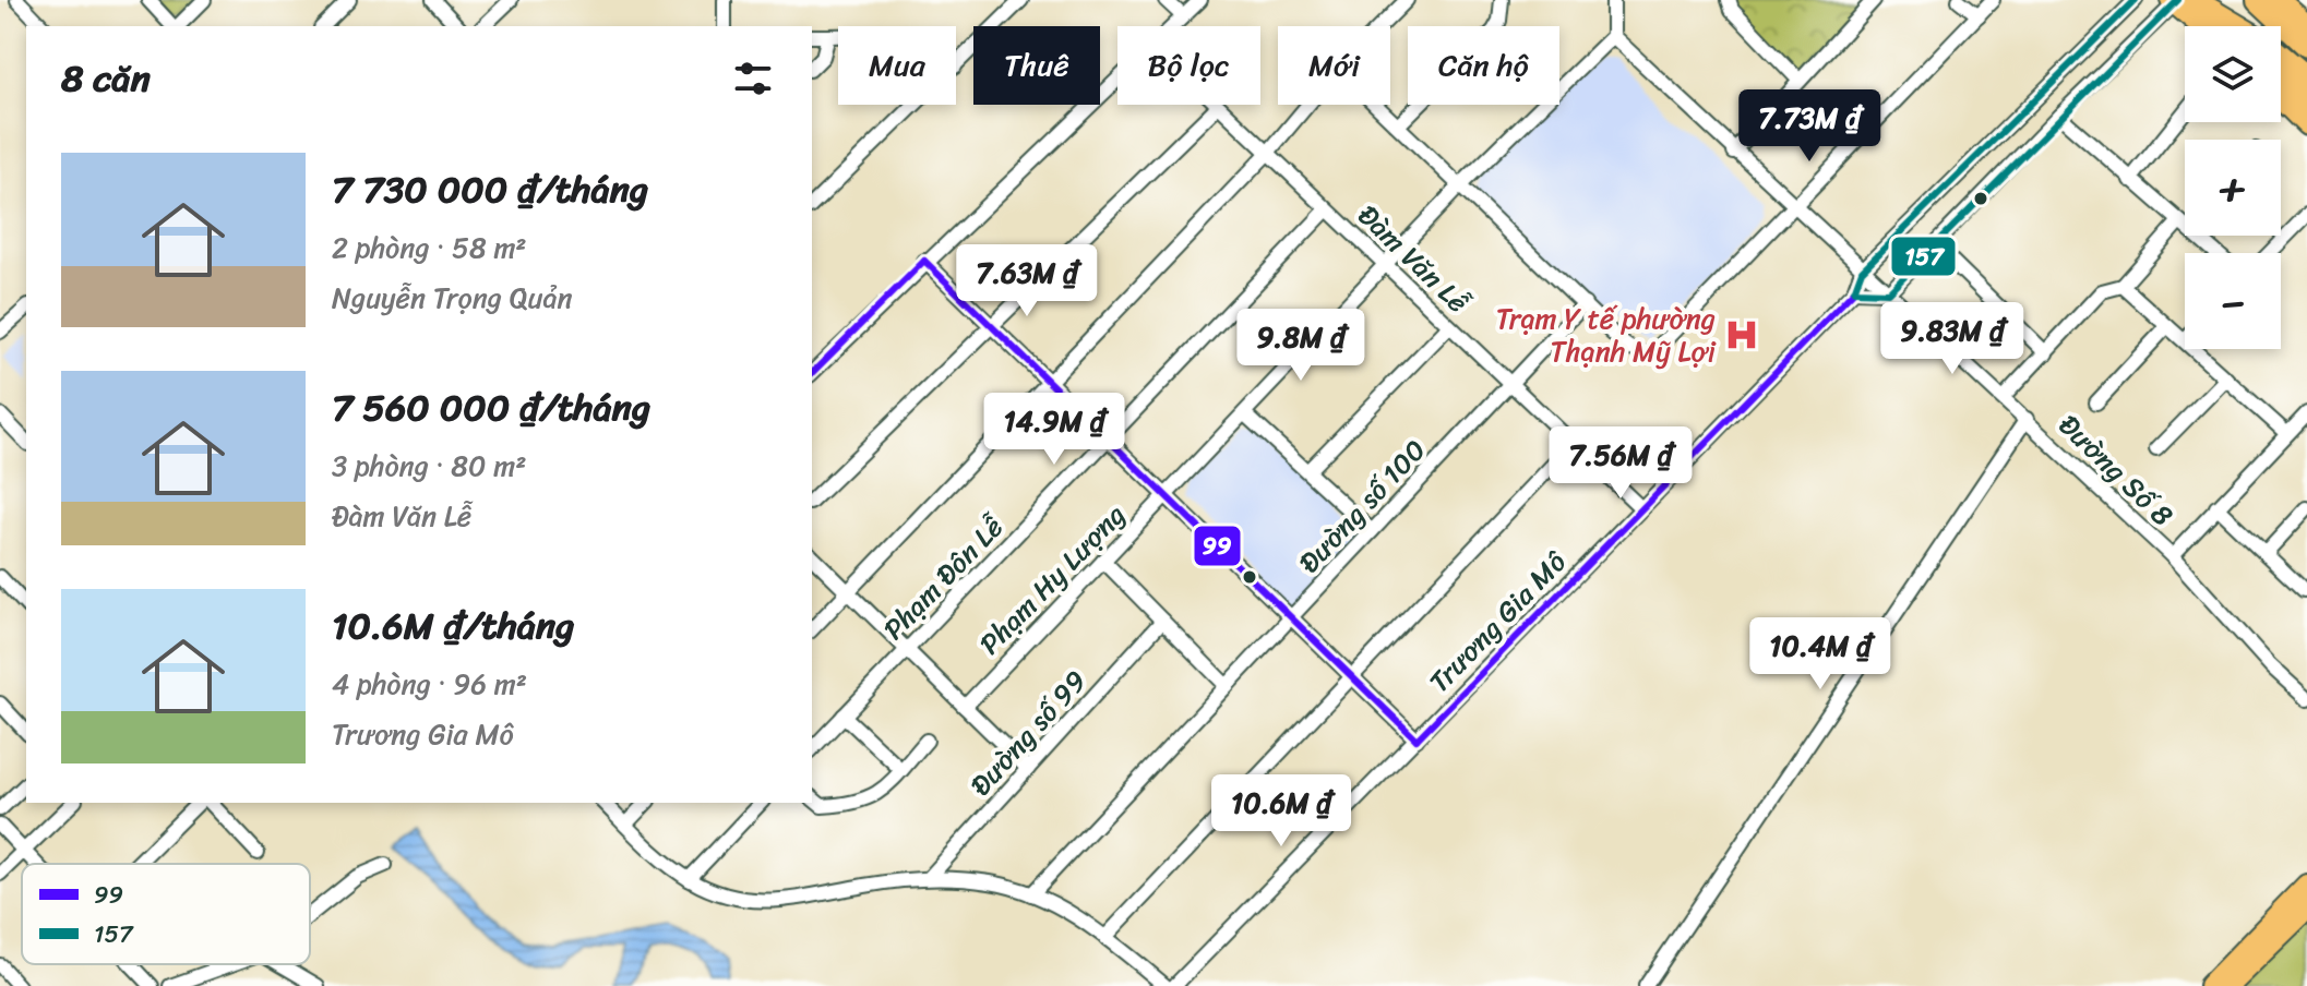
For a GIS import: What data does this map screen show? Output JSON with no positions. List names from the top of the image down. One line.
{"streets":{"street":["Đàm Văn Lễ","Đường Số 8","Đường số 100","Phạm Đôn Lễ","Phạm Hy Lượng","Trương Gia Mô","Đường số 99"]},"crossings":[["Đàm Văn Lễ","Đường số 100"],["Đàm Văn Lễ","Phạm Đôn Lễ"],["Đàm Văn Lễ","Phạm Hy Lượng"],["Đàm Văn Lễ","Trương Gia Mô"],["Đường Số 8","Phạm Hy Lượng"],["Đường Số 8","Trương Gia Mô"]],"places":{"hospital":["Trạm Y tế phường Thạnh Mỹ Lợi"]},"lines":["transit line 157","transit line 99"],"legend":["99","157"],"page":{"map_buttons":["+","−"],"chip":["Mua","Thuê","Bộ lọc","Mới","Căn hộ"],"heading":"8 căn","price":["7.73M ₫","7.63M ₫","9.83M ₫","9.8M ₫","14.9M ₫","7.56M ₫","10.4M ₫","10.6M ₫"],"list":[{"name":"7 730 000 ₫/tháng","note":"2 phòng · 58 m² · Nguyễn Trọng Quản"},{"name":"7 560 000 ₫/tháng","note":"3 phòng · 80 m² · Đàm Văn Lễ"},{"name":"10.6M ₫/tháng","note":"4 phòng · 96 m² · Trương Gia Mô"}]}}
